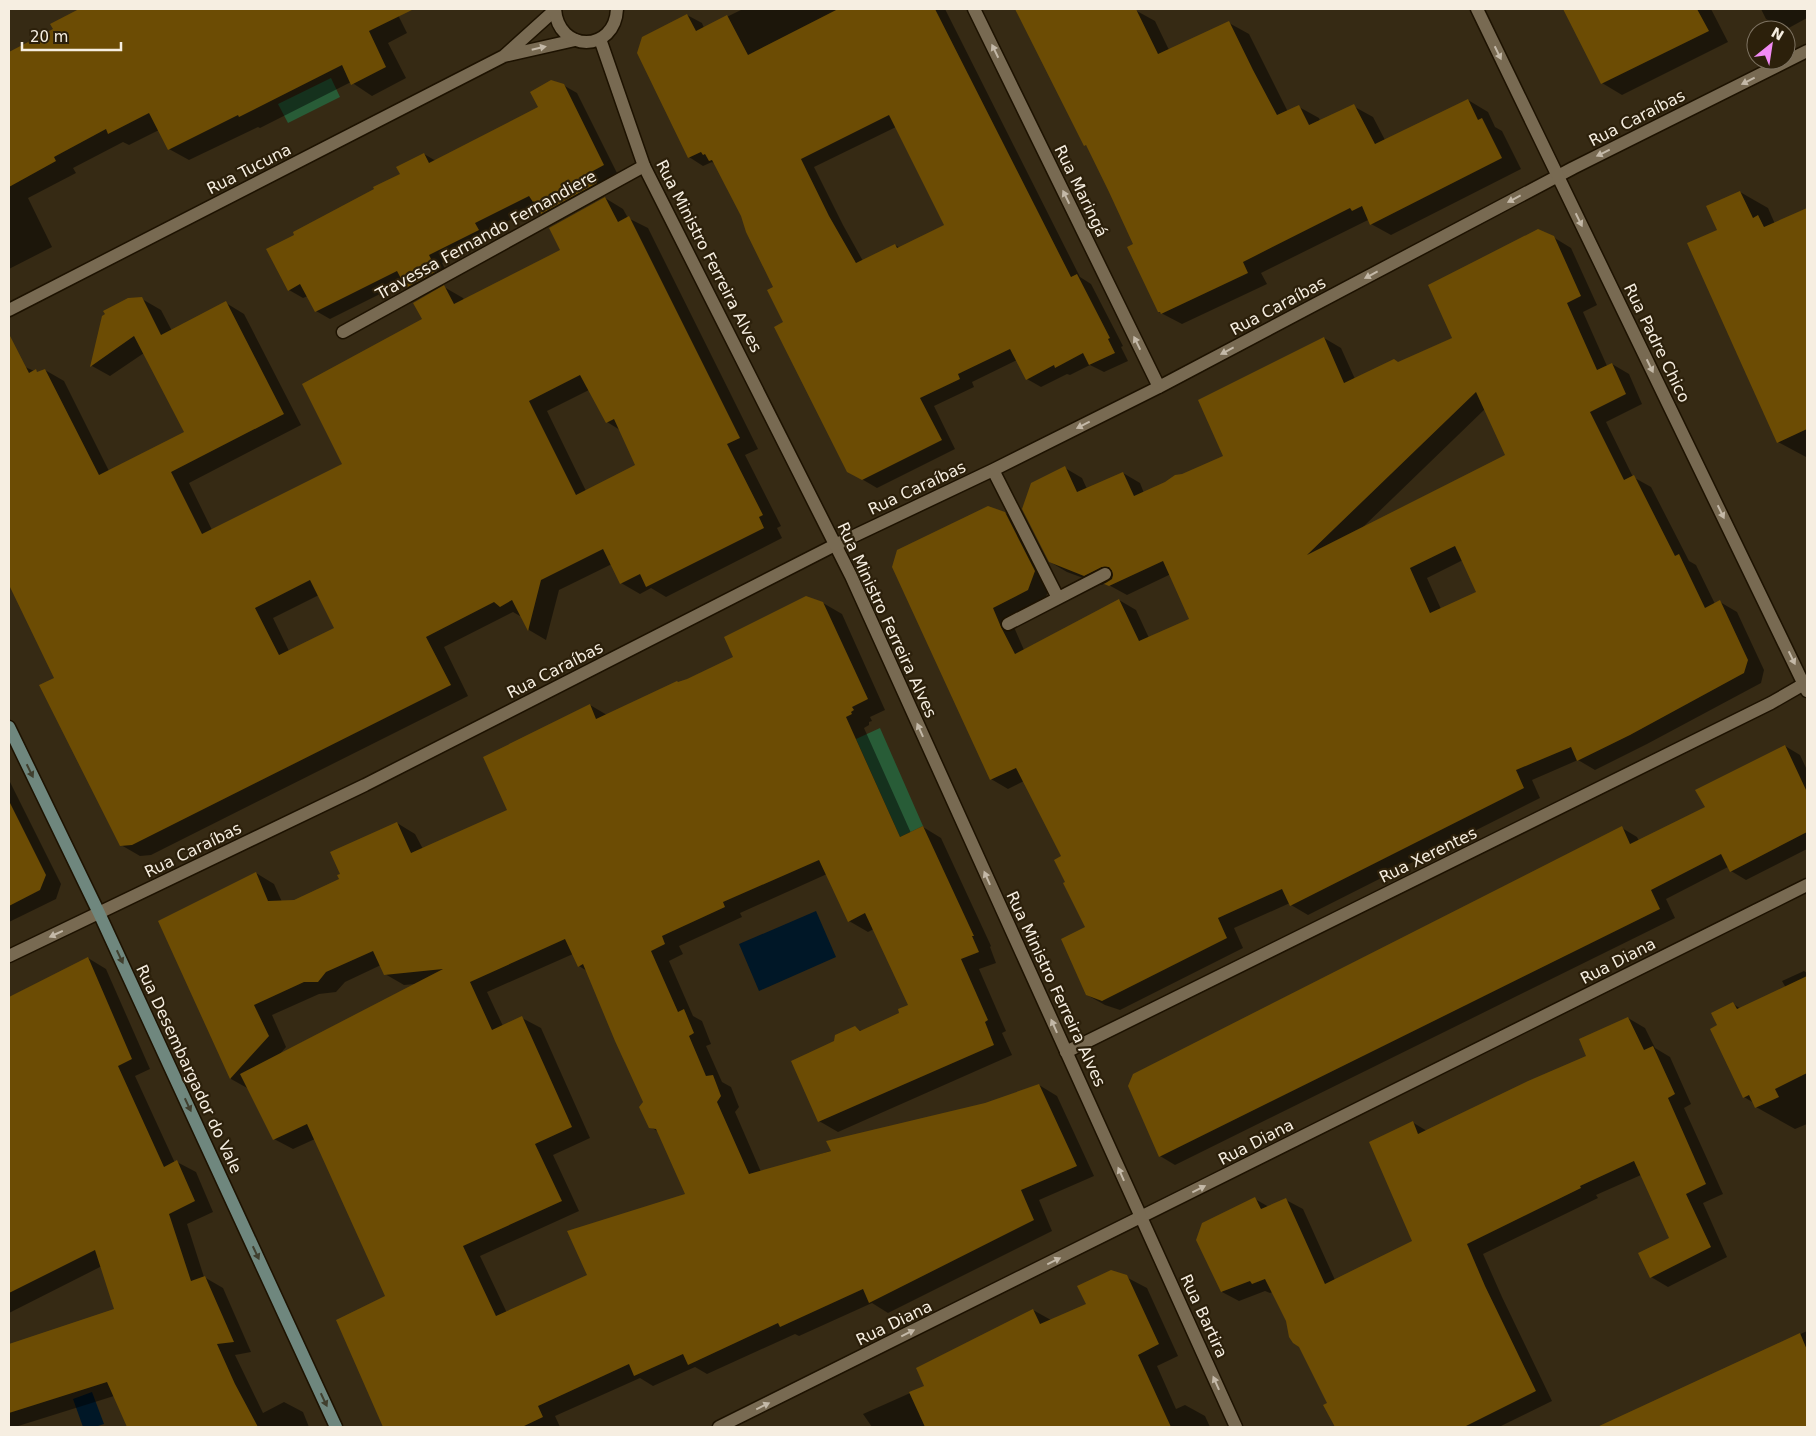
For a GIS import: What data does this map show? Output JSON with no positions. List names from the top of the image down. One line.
{"streets":{"main road":["Rua Desembargador do Vale"],"street":["Rua Caraíbas","Rua Tucuna","Rua Maringá","Travessa Fernando Fernandiere","Rua Ministro Ferreira Alves","Rua Padre Chico","Rua Xerentes","Rua Diana","Rua Bartira"]},"crossings":[["Rua Caraíbas","Rua Maringá"],["Rua Caraíbas","Rua Ministro Ferreira Alves"],["Rua Caraíbas","Rua Padre Chico"],["Rua Caraíbas","Rua Desembargador do Vale"],["Rua Tucuna","Rua Ministro Ferreira Alves"],["Travessa Fernando Fernandiere","Rua Ministro Ferreira Alves"],["Rua Ministro Ferreira Alves","Rua Xerentes"],["Rua Ministro Ferreira Alves","Rua Diana"],["Rua Ministro Ferreira Alves","Rua Bartira"],["Rua Padre Chico","Rua Xerentes"],["Rua Diana","Rua Bartira"]],"one_way":["Rua Caraíbas","Rua Maringá","Rua Ministro Ferreira Alves","Rua Padre Chico","Rua Diana","Rua Desembargador do Vale","Rua Bartira"],"scale_bar":"20 m","north":"top right"}
